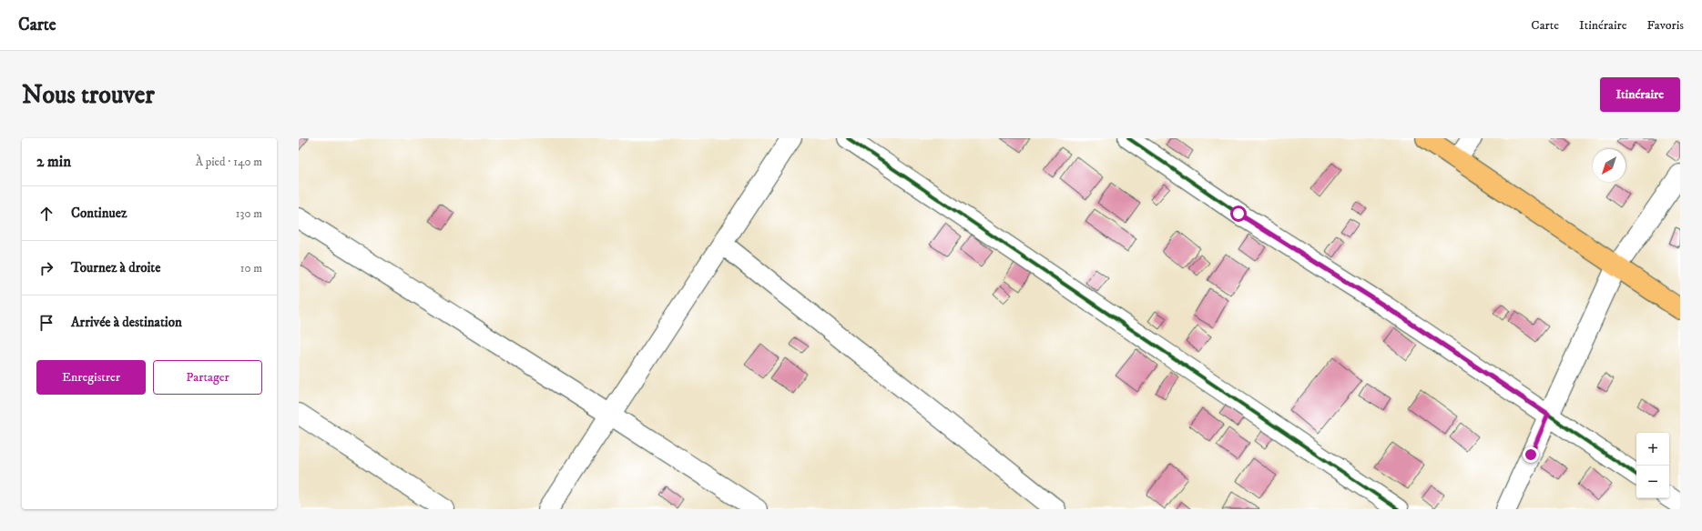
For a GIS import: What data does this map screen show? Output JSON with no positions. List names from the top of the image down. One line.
{"north":"bottom left","page":{"header":"Carte","nav":["Carte","Itinéraire","Favoris"],"buttons":["Itinéraire",["Enregistrer","Partager"]],"title":"Nous trouver","heading":["2 min","À pied · 140 m"],"list":[["Continuez","130 m"],["Tournez à droite","10 m"],"Arrivée à destination"],"map_buttons":["+","−"]}}
